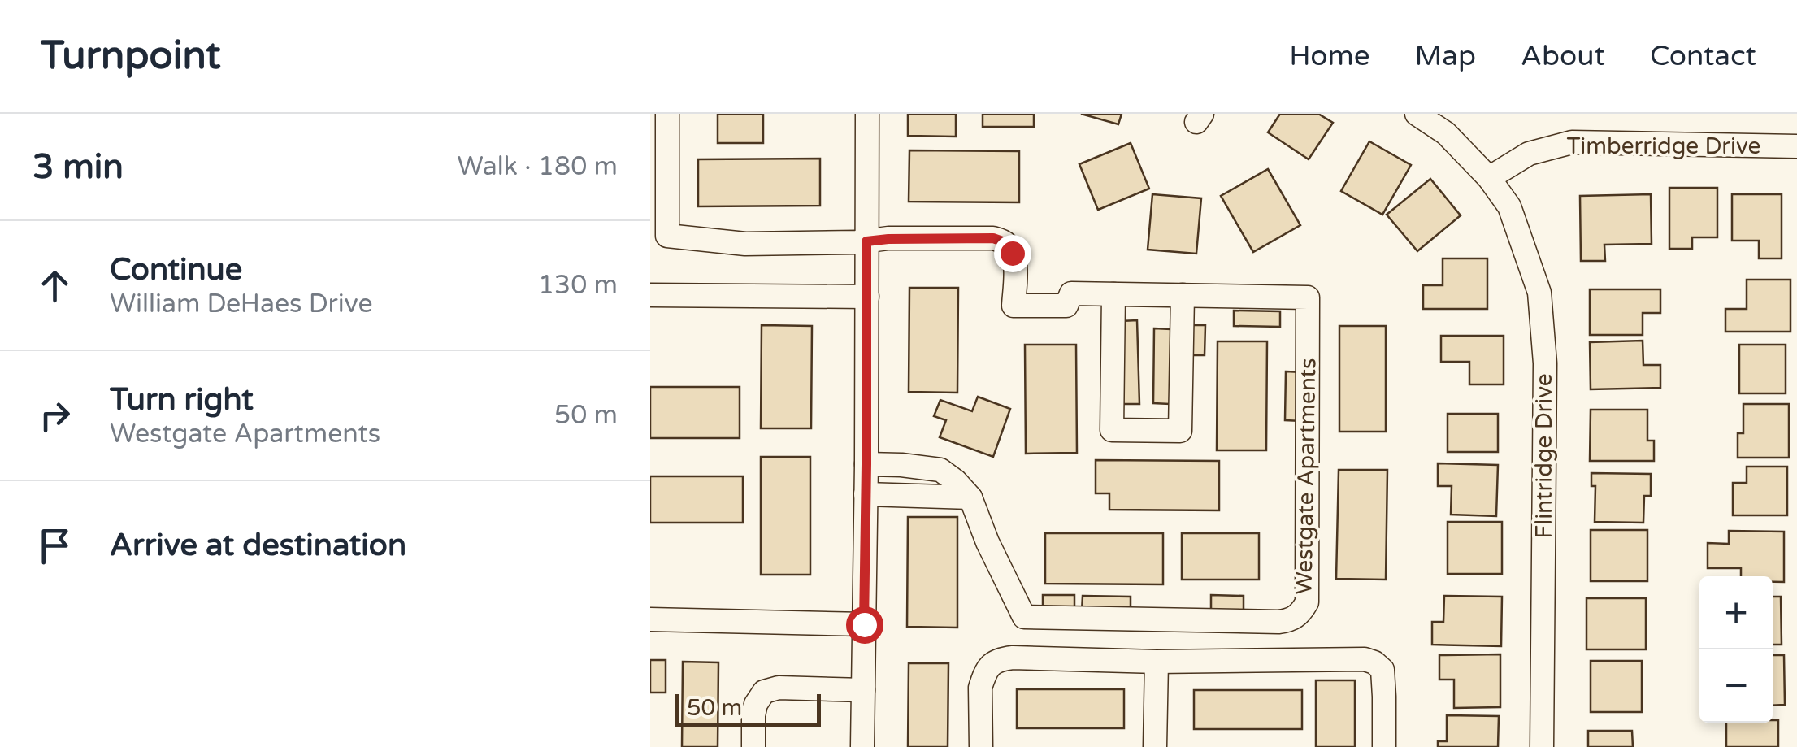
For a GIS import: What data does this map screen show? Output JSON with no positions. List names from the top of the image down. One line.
{"streets":{"street":["Timberridge Drive","Flintridge Drive","Westgate Apartments"]},"crossings":[["Timberridge Drive","Flintridge Drive"]],"scale_bar":"50 m","page":{"header":"Turnpoint","nav":["Home","Map","About","Contact"],"heading":["3 min","Walk · 180 m"],"list":[["Continue","William DeHaes Drive","130 m"],["Turn right","Westgate Apartments","50 m"],"Arrive at destination"],"map_buttons":["+","−"],"scale":"50 m"}}
